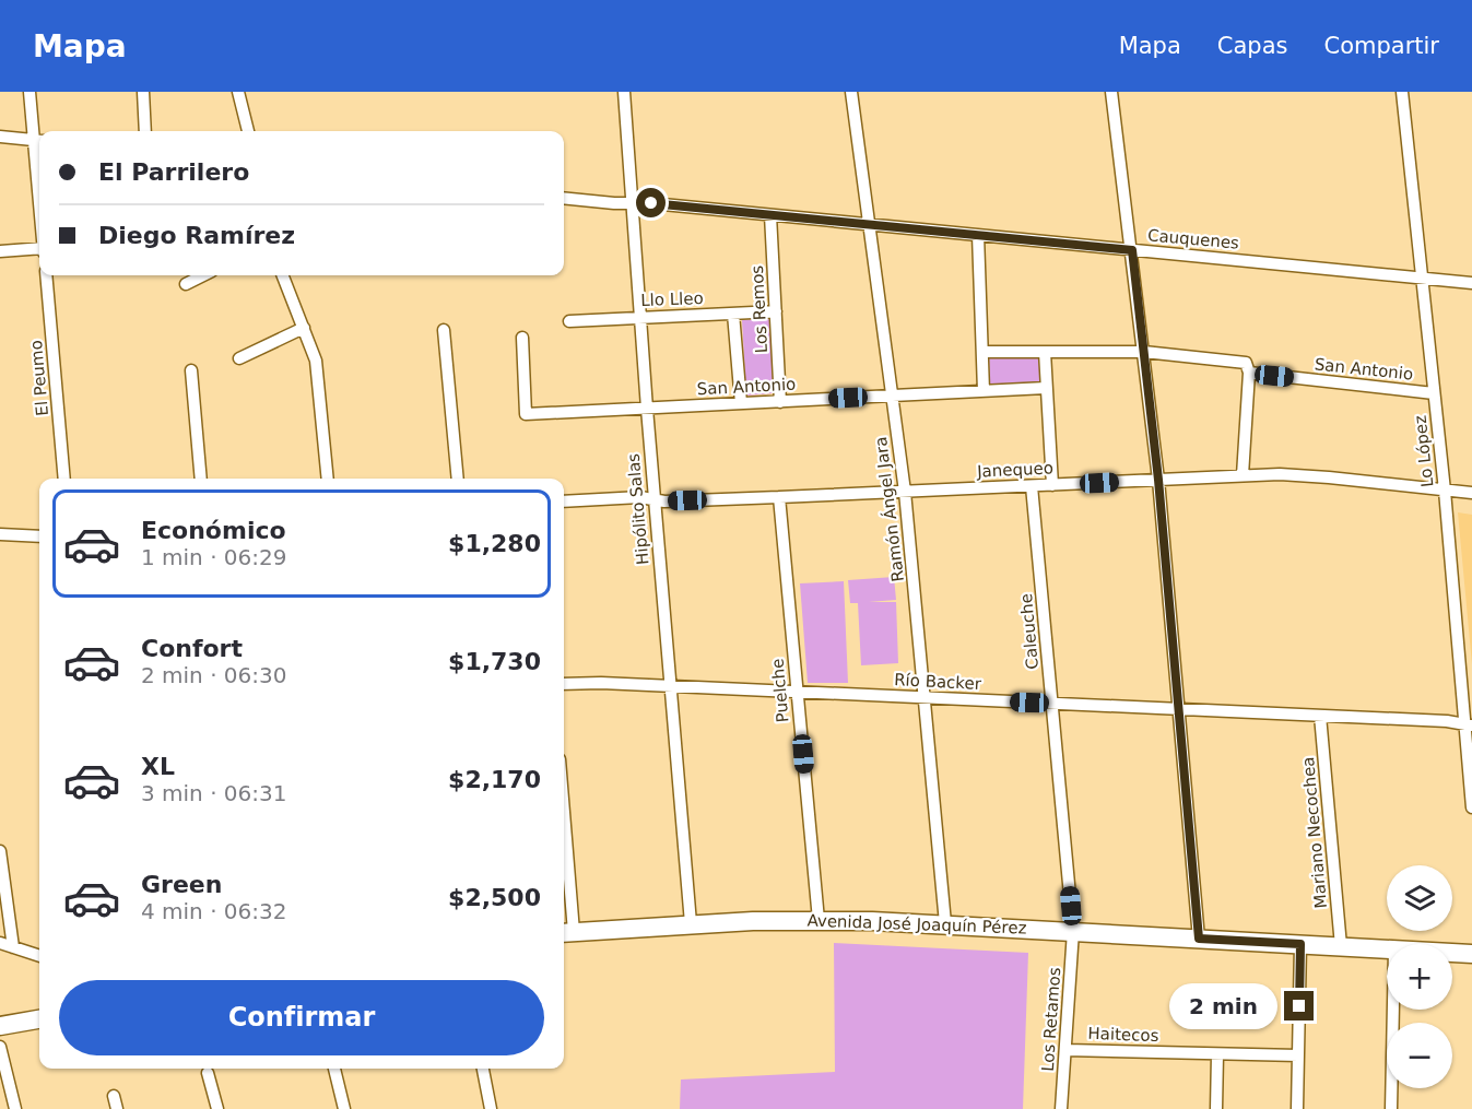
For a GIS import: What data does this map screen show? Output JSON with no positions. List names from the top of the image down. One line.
{"streets":{"main road":["Avenida José Joaquín Pérez"],"street":["Cauquenes","Llo Lleo","Los Remos","San Antonio","El Peumo","Lo López","Janequeo","Hipólito Salas","Ramón Ángel Jara","Caleuche","Río Backer","Puelche","Mariano Necochea","Los Retamos","Haitecos"]},"crossings":[["Cauquenes","Los Remos"],["Cauquenes","Lo López"],["Cauquenes","Hipólito Salas"],["Cauquenes","Ramón Ángel Jara"],["Llo Lleo","Los Remos"],["Llo Lleo","Hipólito Salas"],["Los Remos","San Antonio"],["San Antonio","Lo López"],["San Antonio","Hipólito Salas"],["San Antonio","Ramón Ángel Jara"],["Lo López","Janequeo"],["Lo López","Río Backer"],["Janequeo","Hipólito Salas"],["Janequeo","Ramón Ángel Jara"],["Janequeo","Caleuche"],["Janequeo","Puelche"],["Hipólito Salas","Río Backer"],["Hipólito Salas","Avenida José Joaquín Pérez"],["Ramón Ángel Jara","Río Backer"],["Ramón Ángel Jara","Avenida José Joaquín Pérez"],["Caleuche","Río Backer"],["Caleuche","Avenida José Joaquín Pérez"],["Caleuche","Los Retamos"],["Río Backer","Puelche"],["Río Backer","Mariano Necochea"],["Puelche","Avenida José Joaquín Pérez"],["Mariano Necochea","Avenida José Joaquín Pérez"],["Avenida José Joaquín Pérez","Los Retamos"],["Los Retamos","Haitecos"]],"page":{"header":"Mapa","nav":["Mapa","Capas","Compartir"],"banner":["El Parrilero","Diego Ramírez"],"list":[{"name":"Económico","note":"1 min · 06:29","value":"$1,280"},{"name":"Confort","note":"2 min · 06:30","value":"$1,730"},{"name":"XL","note":"3 min · 06:31","value":"$2,170"},{"name":"Green","note":"4 min · 06:32","value":"$2,500"}],"map_buttons":["+","−"],"buttons":"Confirmar","bubble":"2 min"}}
